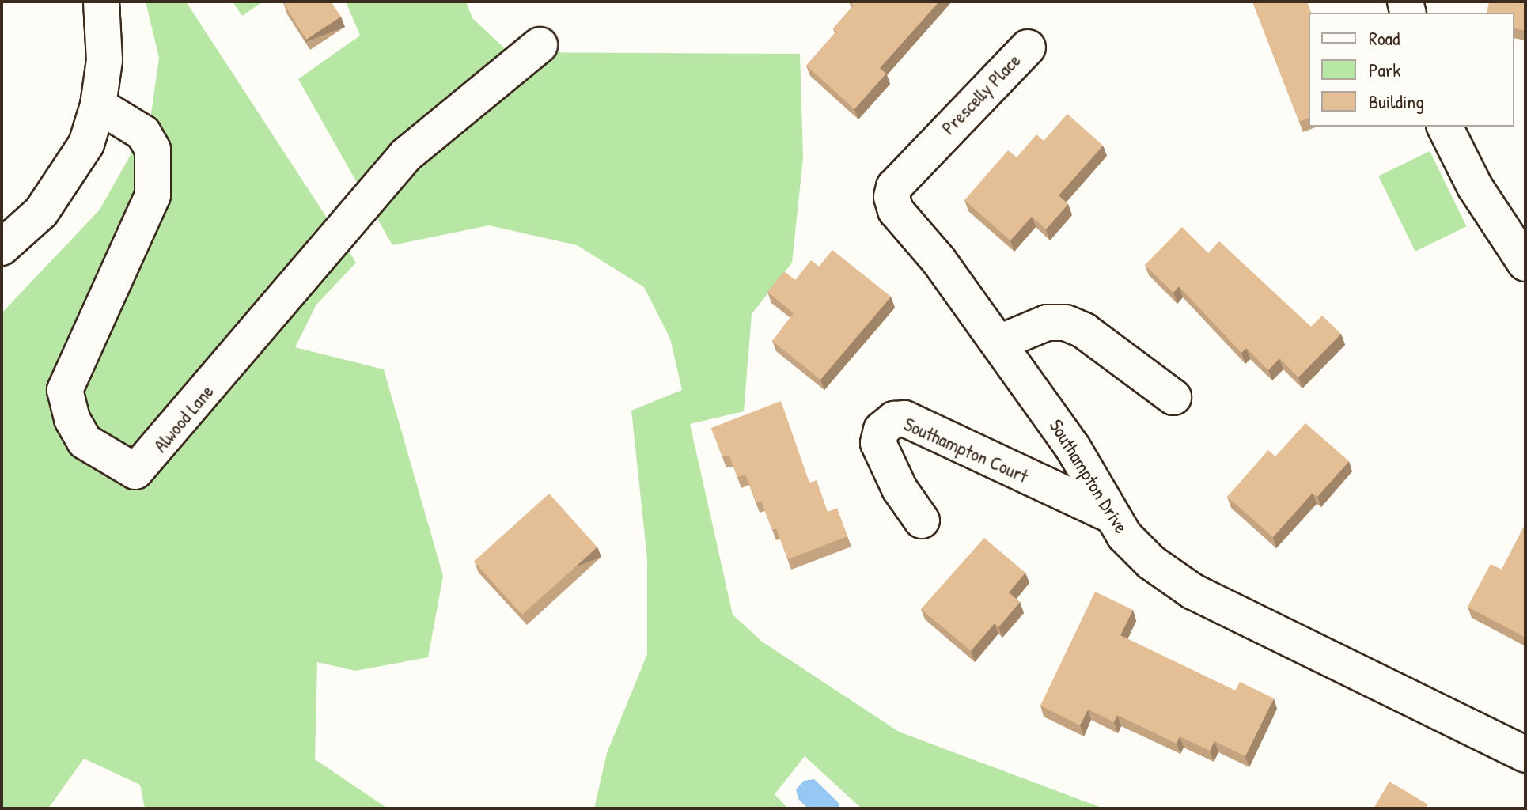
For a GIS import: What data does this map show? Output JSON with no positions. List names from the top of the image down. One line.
{"streets":{"street":["Prescelly Place","Alwood Lane","Southampton Court","Southampton Drive"]},"crossings":[["Prescelly Place","Southampton Drive"],["Southampton Court","Southampton Drive"]],"legend":["Road","Park","Building"]}
